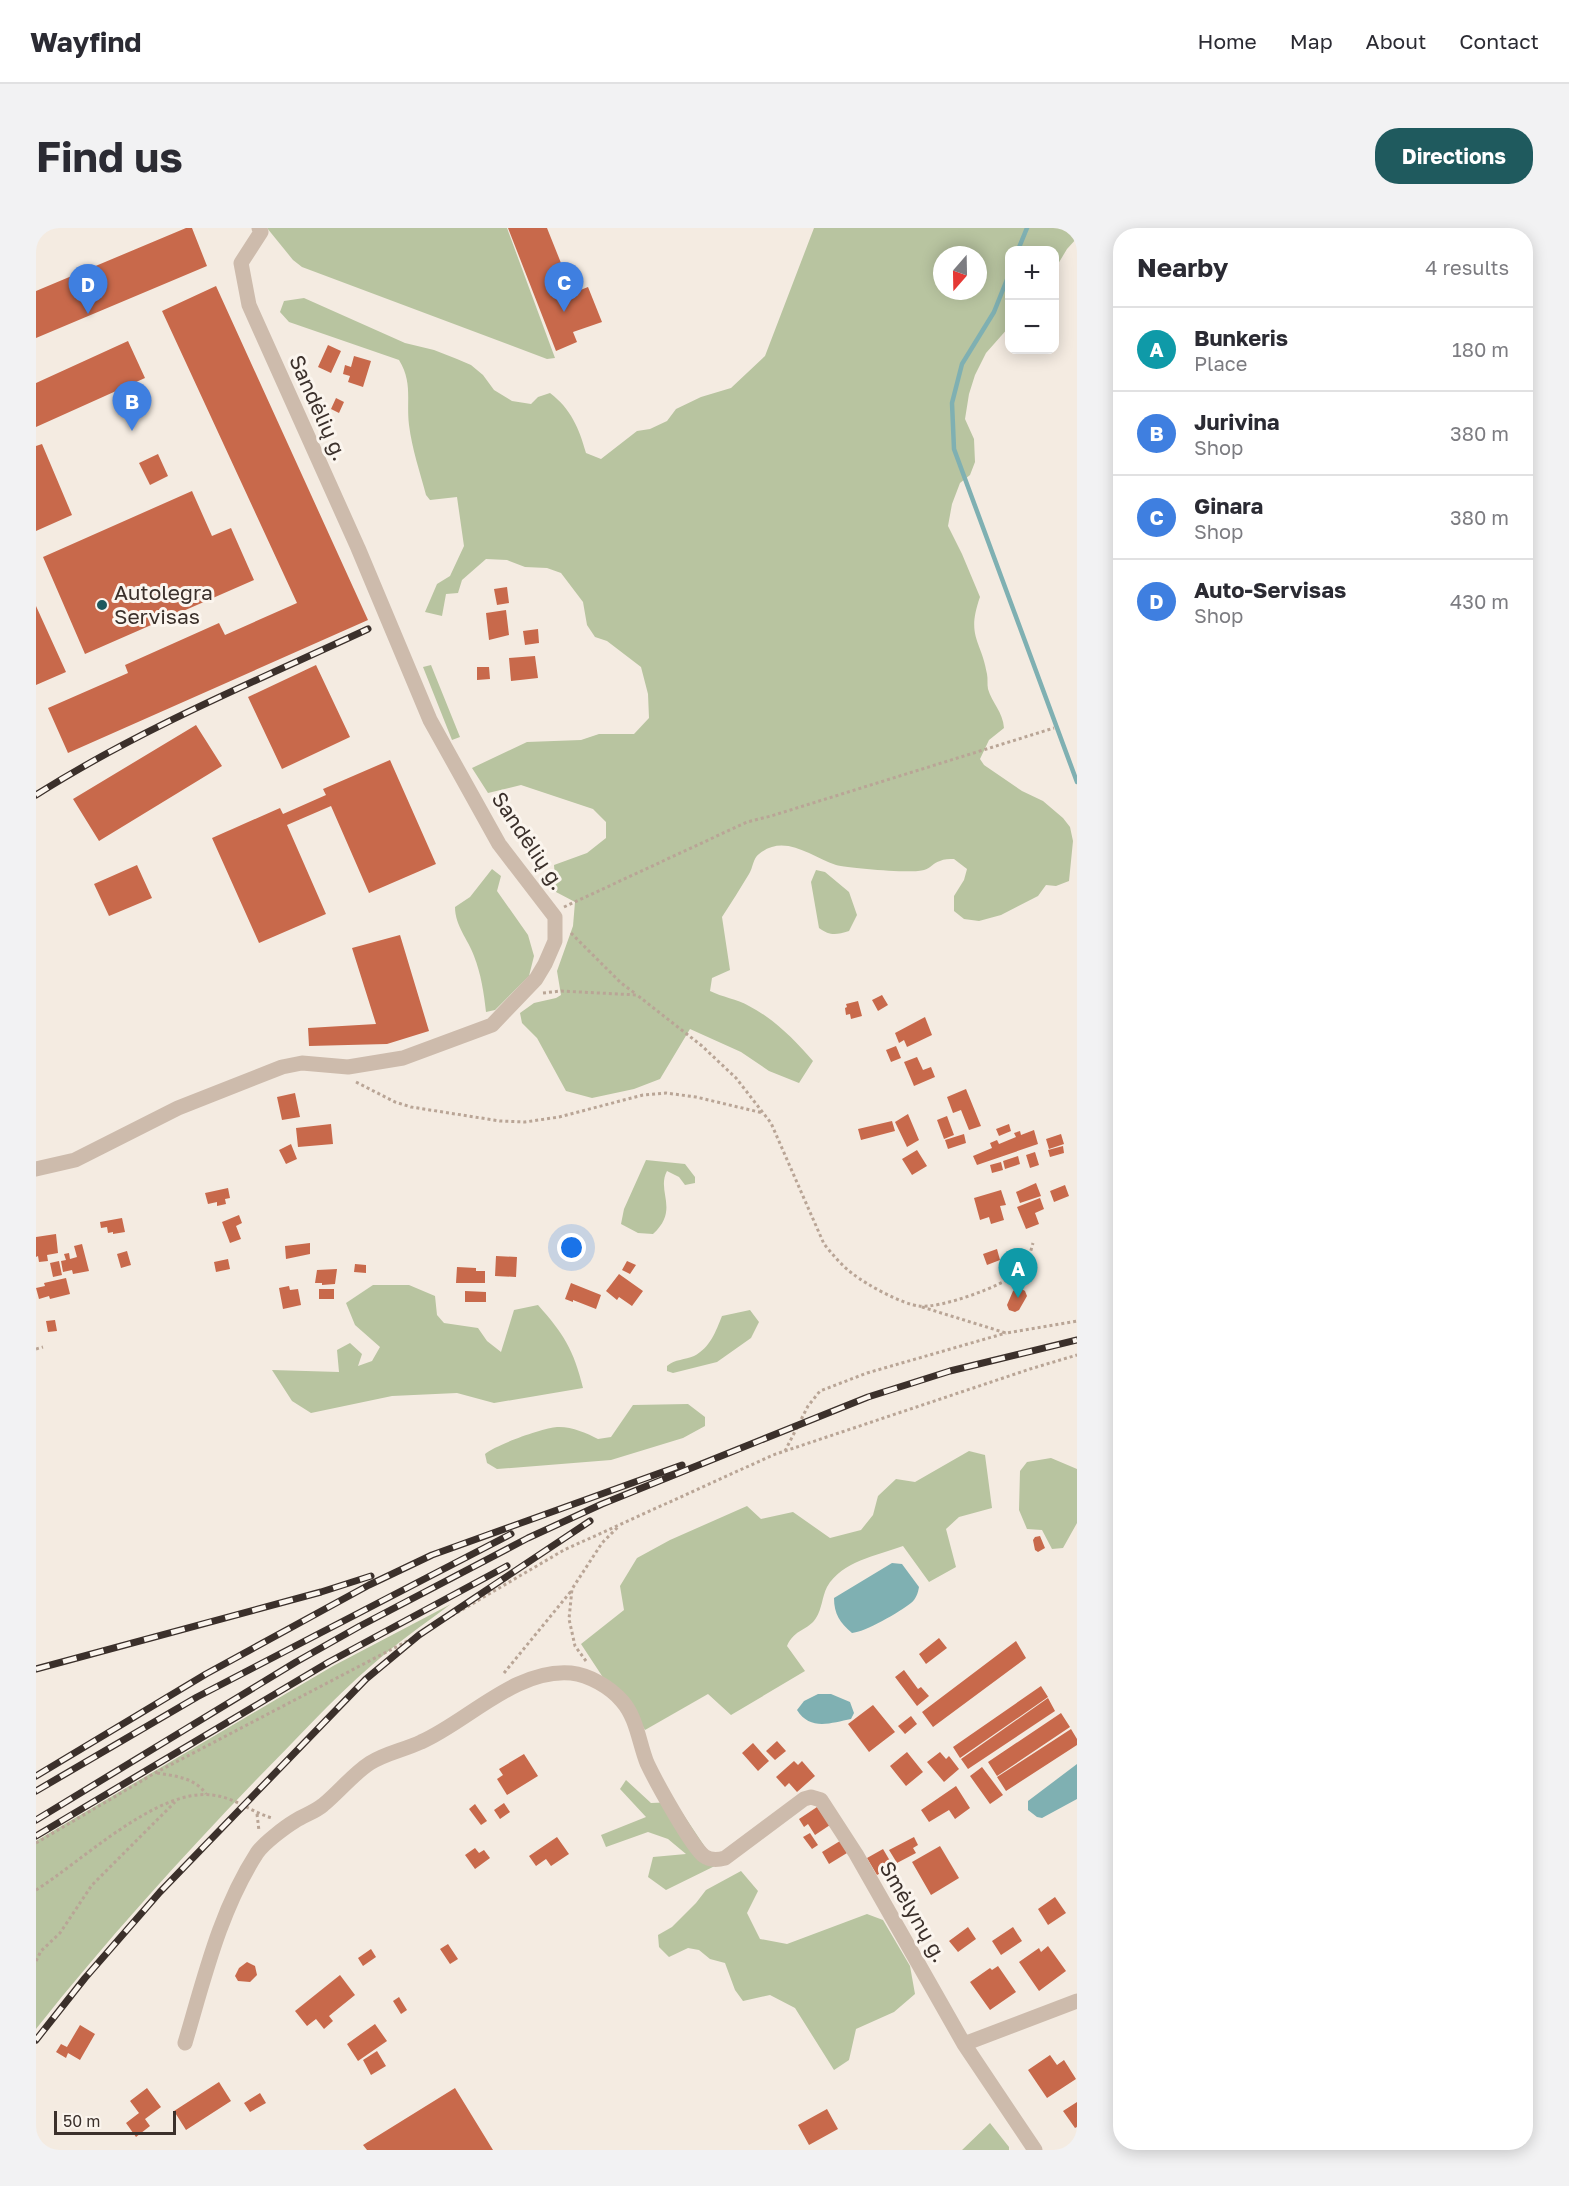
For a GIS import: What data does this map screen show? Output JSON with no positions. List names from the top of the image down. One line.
{"streets":{"street":["Sandėlių g.","Smėlynų g."]},"places":["Autolegra Servisas"],"scale_bar":"50 m","north":"bottom","page":{"header":"Wayfind","nav":["Home","Map","About","Contact"],"buttons":"Directions","title":"Find us","heading":["Nearby","4 results"],"map_buttons":["+","−"],"pins":["C","D","B","A"],"list":[{"mark":"A","name":"Bunkeris","note":"Place","value":"180 m"},{"mark":"B","name":"Jurivina","note":"Shop","value":"380 m"},{"mark":"C","name":"Ginara","note":"Shop","value":"380 m"},{"mark":"D","name":"Auto-Servisas","note":"Shop","value":"430 m"}],"scale":"50 m"}}
